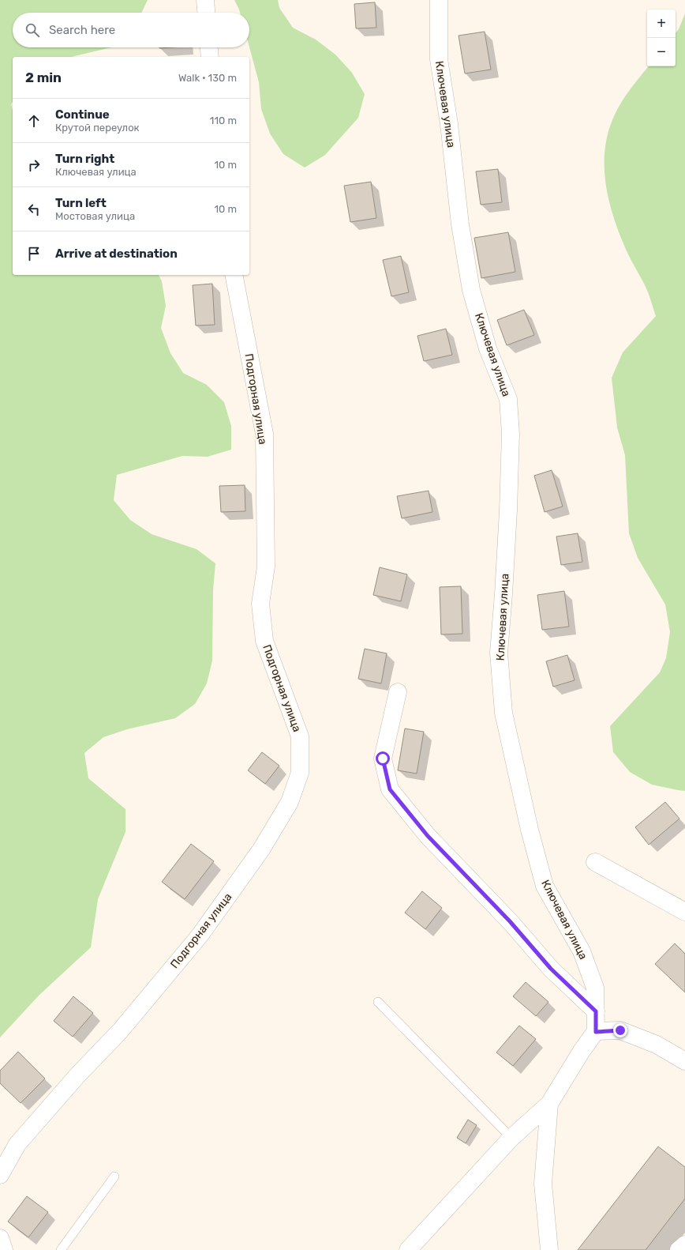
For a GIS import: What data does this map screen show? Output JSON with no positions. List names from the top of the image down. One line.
{"streets":{"street":["Ключевая улица","Подгорная улица"]},"page":{"map_buttons":["+","−"],"search":"Search here","heading":["2 min","Walk · 130 m"],"list":[["Continue","Крутой переулок","110 m"],["Turn right","Ключевая улица","10 m"],["Turn left","Мостовая улица","10 m"],"Arrive at destination"]}}
